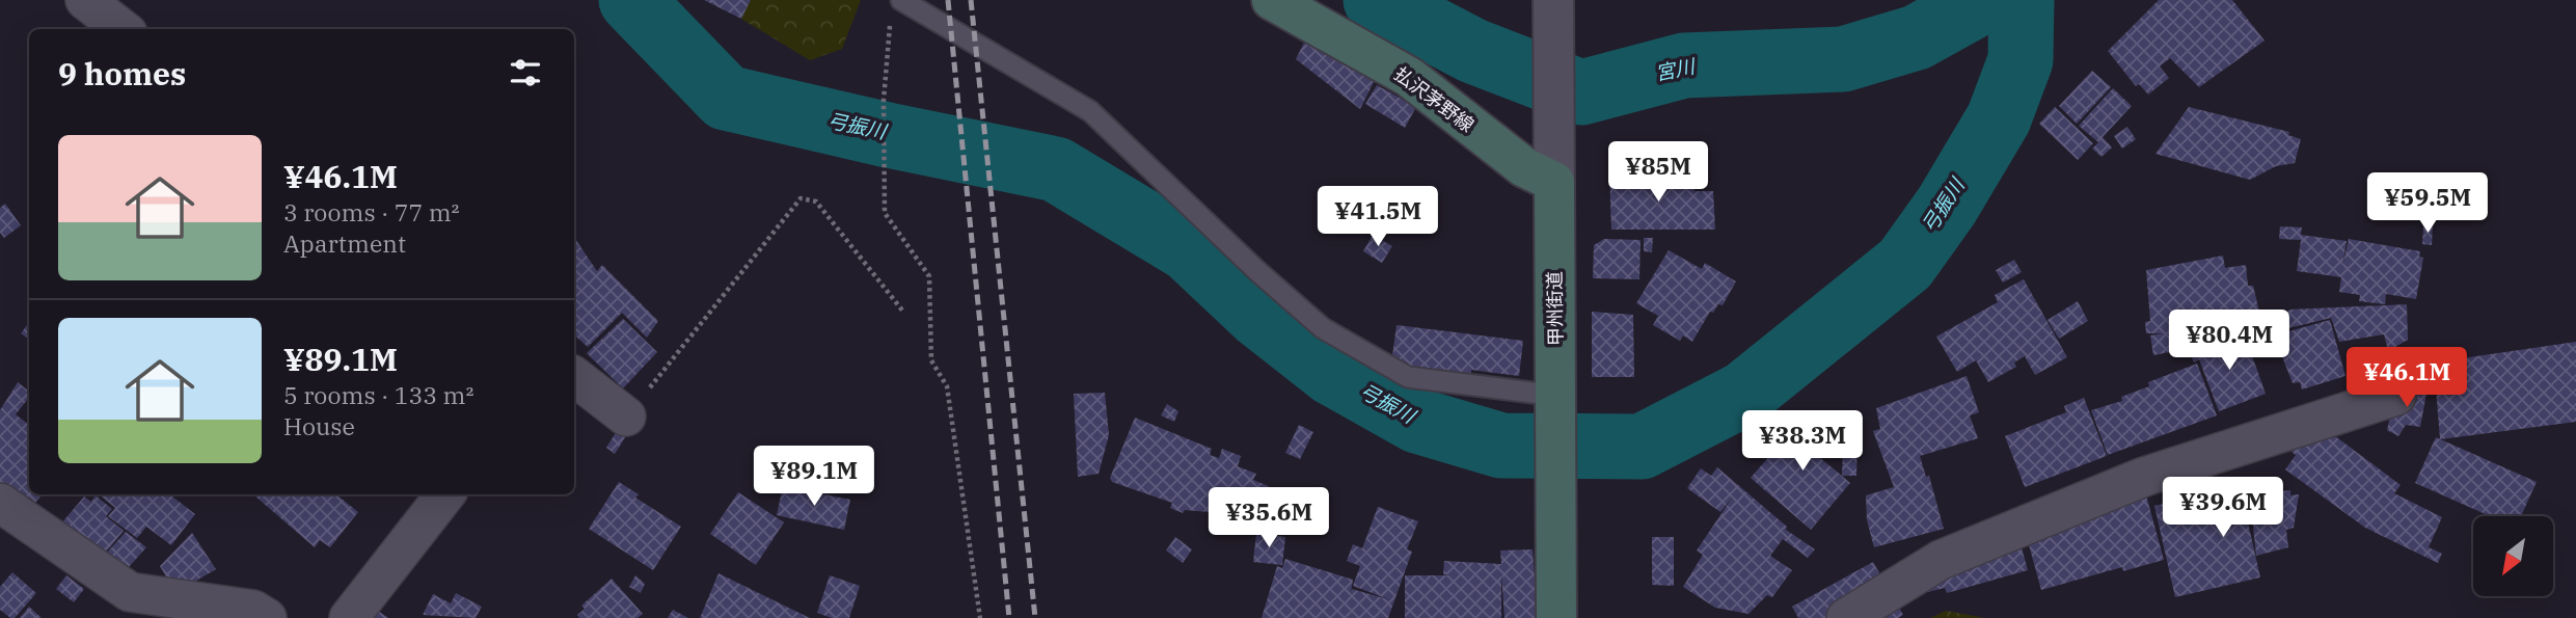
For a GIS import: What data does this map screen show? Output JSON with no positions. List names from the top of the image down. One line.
{"streets":{"main road":["払沢茅野線","甲州街道"]},"crossings":[["払沢茅野線","甲州街道"]],"water":["宮川","弓振川"],"north":"bottom left","page":{"heading":"9 homes","list":[{"name":"¥46.1M","note":"3 rooms · 77 m² · Apartment"},{"name":"¥89.1M","note":"5 rooms · 133 m² · House"}],"price":["¥85M","¥59.5M","¥41.5M","¥80.4M","¥46.1M","¥38.3M","¥89.1M","¥39.6M","¥35.6M"]}}
